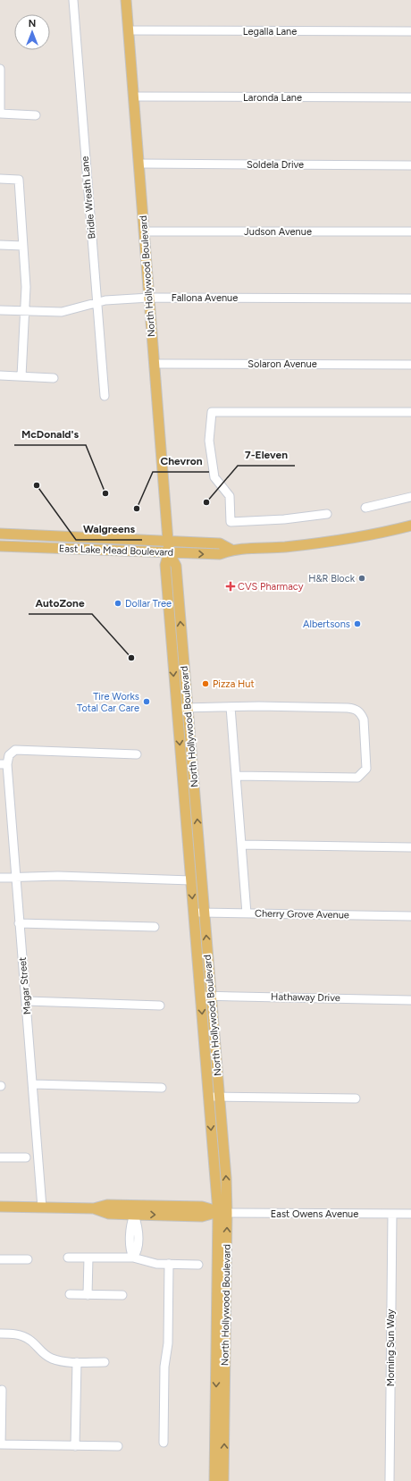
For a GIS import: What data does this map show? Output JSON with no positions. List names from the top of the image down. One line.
{"streets":{"main road":["North Hollywood Boulevard","East Lake Mead Boulevard","East Owens Avenue"],"street":["Legalla Lane","Laronda Lane","Soldela Drive","Bridle Wreath Lane","Judson Avenue","Fallona Avenue","Solaron Avenue","Cherry Grove Avenue","Magar Street","Hathaway Drive","Morning Sun Way"]},"crossings":[["Legalla Lane","North Hollywood Boulevard"],["Laronda Lane","North Hollywood Boulevard"],["Soldela Drive","North Hollywood Boulevard"],["Bridle Wreath Lane","Fallona Avenue"],["Judson Avenue","North Hollywood Boulevard"],["North Hollywood Boulevard","Fallona Avenue"],["North Hollywood Boulevard","Solaron Avenue"],["North Hollywood Boulevard","East Lake Mead Boulevard"],["North Hollywood Boulevard","Cherry Grove Avenue"],["North Hollywood Boulevard","Hathaway Drive"],["North Hollywood Boulevard","East Owens Avenue"],["Magar Street","East Owens Avenue"],["East Owens Avenue","Morning Sun Way"]],"places":{"other":["Walgreens","McDonald's","7-Eleven","Chevron","H&R Block","Dollar Tree","Albertsons","AutoZone","Pizza Hut","Tire Works Total Car Care"],"health":["CVS Pharmacy"]},"north":"top"}
